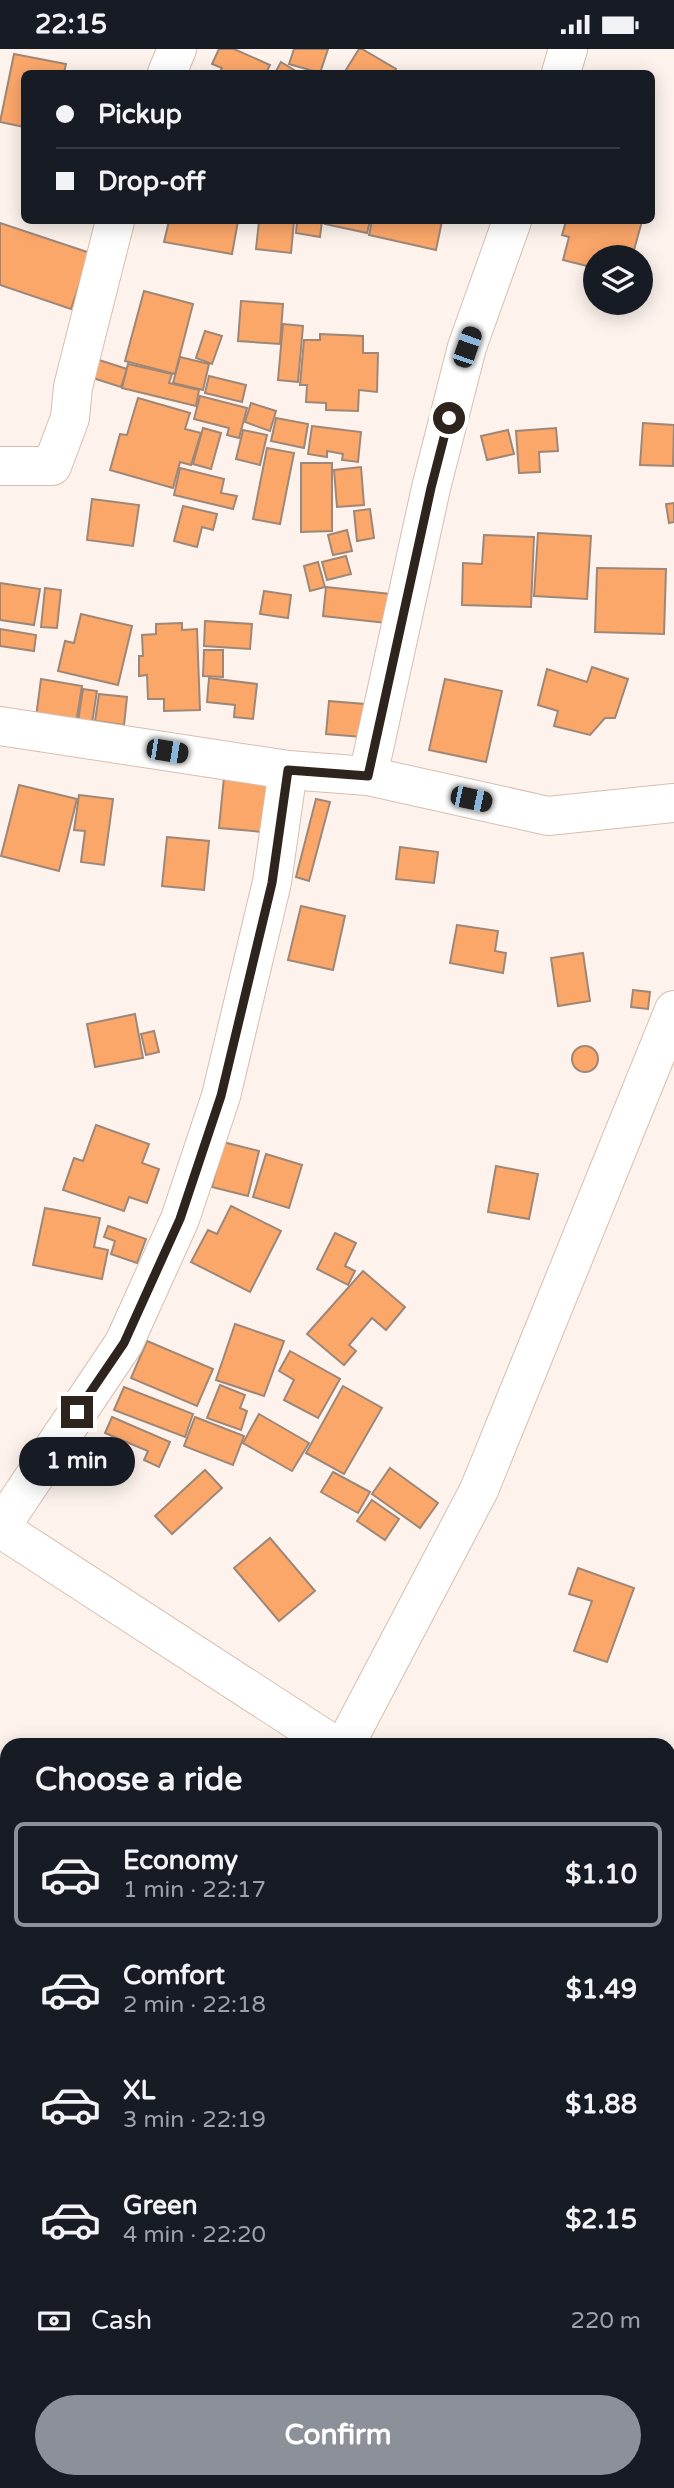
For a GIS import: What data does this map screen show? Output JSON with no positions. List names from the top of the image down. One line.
{"page":{"status":"22:15","banner":["Pickup","Drop-off"],"bubble":"1 min","heading":"Choose a ride","list":[{"name":"Economy","note":"1 min · 22:17","value":"$1.10"},{"name":"Comfort","note":"2 min · 22:18","value":"$1.49"},{"name":"XL","note":"3 min · 22:19","value":"$1.88"},{"name":"Green","note":"4 min · 22:20","value":"$2.15"}],"pay":["Cash","220 m"],"buttons":"Confirm"}}
